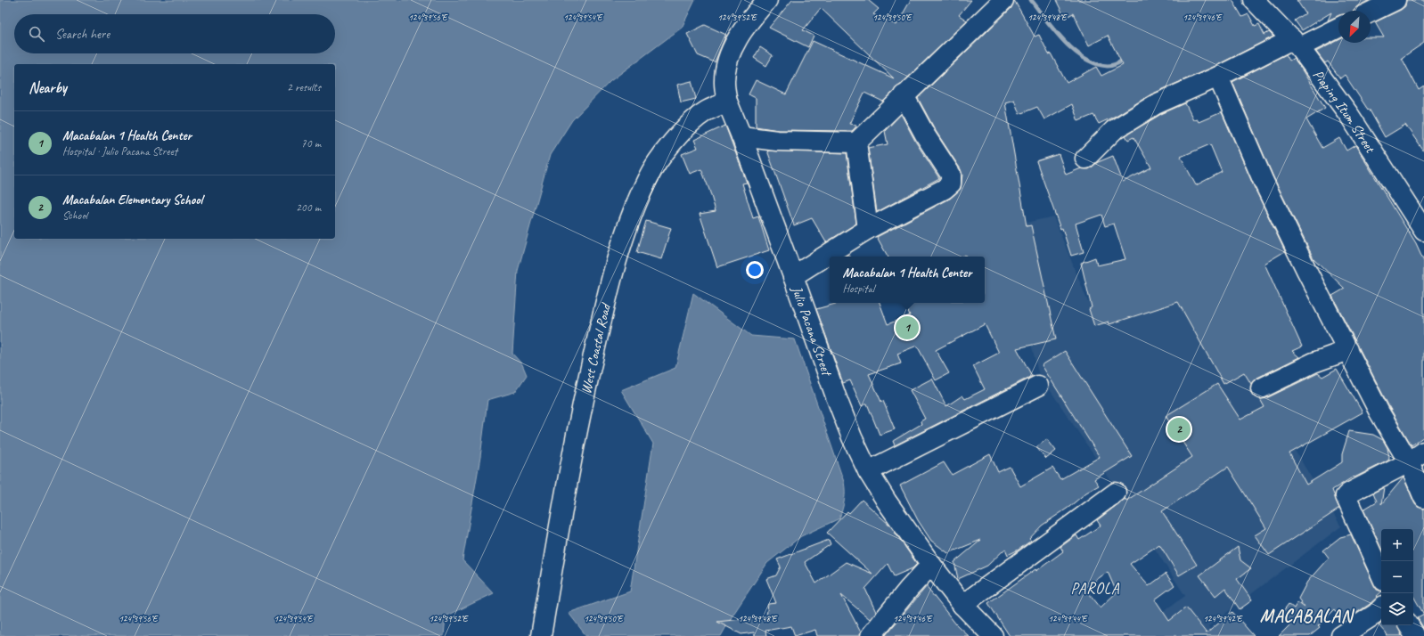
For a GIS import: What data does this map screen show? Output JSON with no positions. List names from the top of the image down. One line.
{"streets":{"street":["Piaping Itum Street","Julio Pacana Street","West Coastal Road"]},"crossings":[["Julio Pacana Street","West Coastal Road"]],"districts":["PAROLA","MACABALAN"],"north":"bottom left","page":{"search":"Search here","heading":["Nearby","2 results"],"list":[{"mark":"1","name":"Macabalan 1 Health Center","note":"Hospital · Julio Pacana Street","value":"70 m"},{"mark":"2","name":"Macabalan Elementary School","note":"School","value":"200 m"}],"popup":["Macabalan 1 Health Center","Hospital"],"pins":["1","2"],"map_buttons":["+","−"]},"coordinates":["124°39'56\"E","124°39'54\"E","124°39'52\"E","124°39'50\"E","124°39'48\"E","124°39'46\"E","124°39'44\"E","124°39'42\"E"]}
